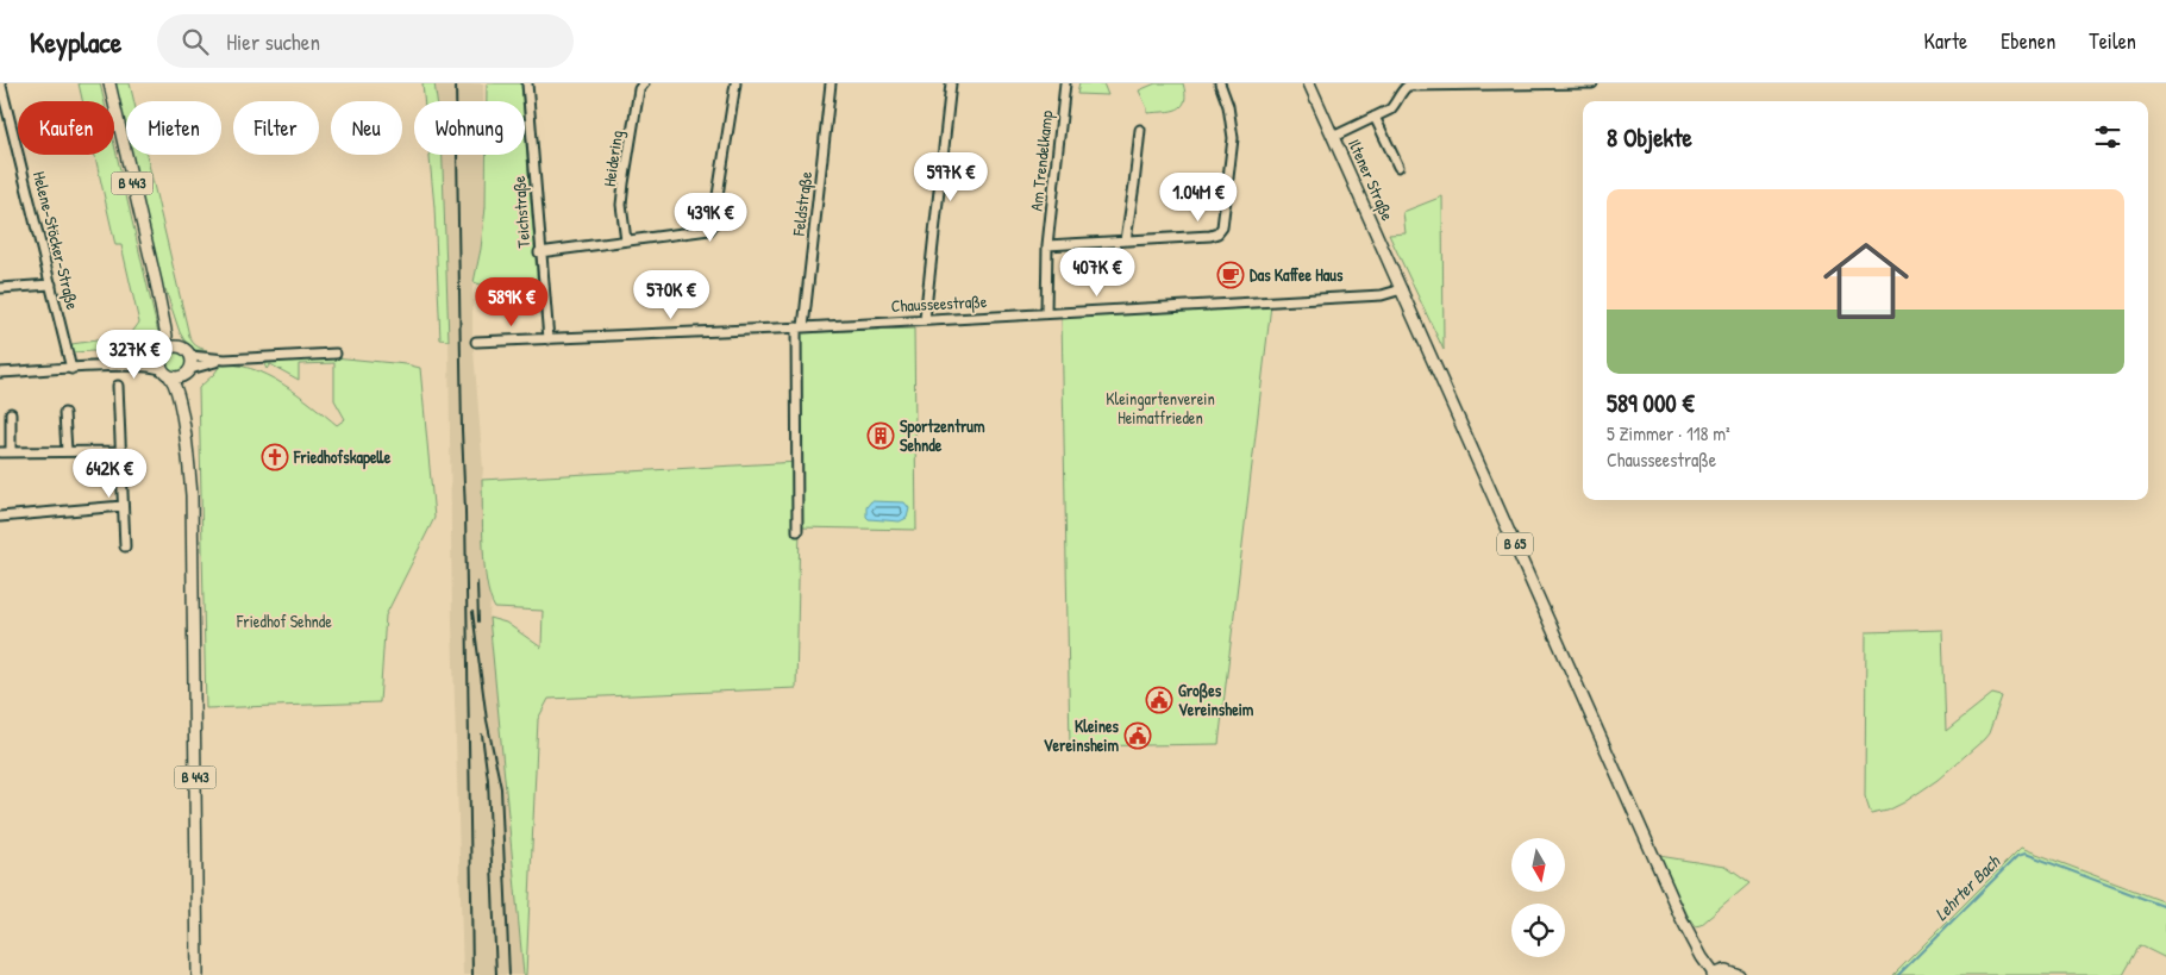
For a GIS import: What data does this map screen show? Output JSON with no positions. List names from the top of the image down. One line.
{"streets":{"main road":["Iltener Straße","B 443","B 65"],"street":["Heidering","Am Trendelkamp","Feldstraße","Teichstraße","Helene-Stöcker-Straße","Chausseestraße"]},"crossings":[["Am Trendelkamp","Chausseestraße"],["Iltener Straße","Chausseestraße"],["Iltener Straße","B 65"],["Feldstraße","Chausseestraße"],["Teichstraße","Chausseestraße"],["Chausseestraße","B 65"]],"water":["Lehrter Bach"],"parks":["Kleingartenverein Heimatfrieden","Friedhof Sehnde"],"places":{"cafe":["Das Kaffee Haus"],"building":["Sportzentrum Sehnde"],"church":["Friedhofskapelle"],"public building":["Großes Vereinsheim","Kleines Vereinsheim"]},"north":"bottom","page":{"header":"Keyplace","search":"Hier suchen","nav":["Karte","Ebenen","Teilen"],"chip":["Kaufen","Mieten","Filter","Neu","Wohnung"],"heading":"8 Objekte","price":["597K €","1.04M €","439K €","407K €","570K €","589K €","327K €","642K €"],"list":[{"name":"589 000 €","note":"5 Zimmer · 118 m² · Chausseestraße"}]}}
